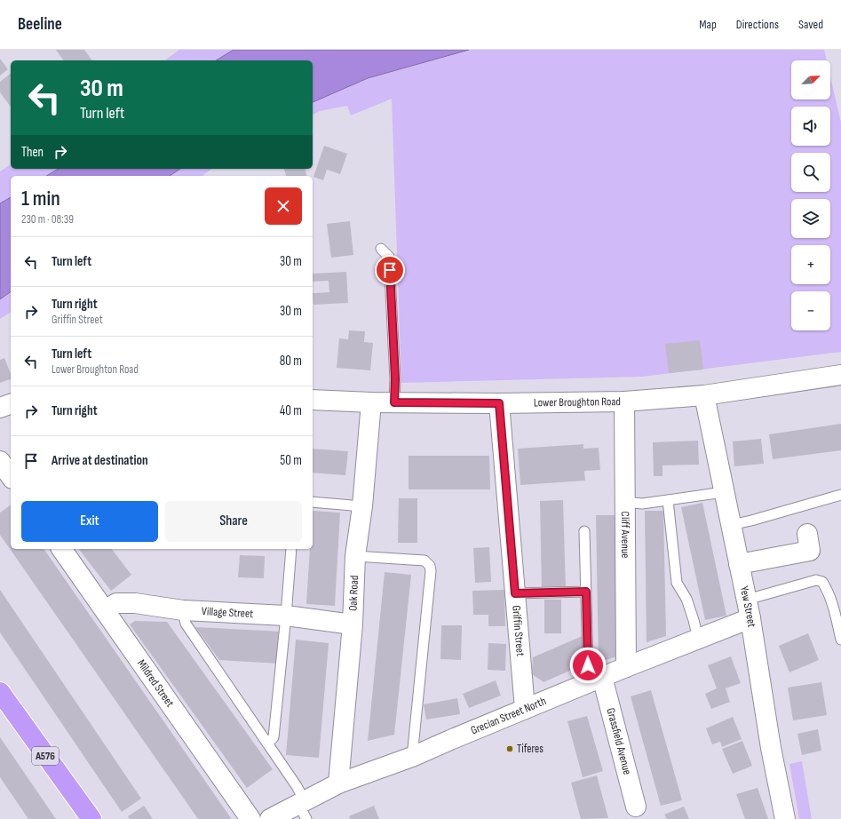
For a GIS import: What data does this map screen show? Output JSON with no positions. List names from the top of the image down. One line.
{"streets":{"highway":["A576"],"street":["Lower Broughton Road","Cliff Avenue","Oak Road","Yew Street","Village Street","Griffin Street","Mildred Street","Grecian Street North","Grassfield Avenue"]},"crossings":[["Lower Broughton Road","Cliff Avenue"],["Lower Broughton Road","Oak Road"],["Lower Broughton Road","Yew Street"],["Lower Broughton Road","Griffin Street"],["Cliff Avenue","Grecian Street North"],["Oak Road","Village Street"],["Oak Road","Grecian Street North"],["Yew Street","Grecian Street North"],["Village Street","Mildred Street"],["Griffin Street","Grecian Street North"],["Grecian Street North","Grassfield Avenue"]],"places":["Tiferes"],"north":"top right","page":{"header":"Beeline","nav":["Map","Directions","Saved"],"map_buttons":["+","−"],"turn":["30 m","Turn left"],"then":"Then","heading":["1 min","230 m · 08:39"],"list":[{"name":"Turn left","value":"30 m"},{"name":"Turn right","note":"Griffin Street","value":"30 m"},{"name":"Turn left","note":"Lower Broughton Road","value":"80 m"},{"name":"Turn right","value":"40 m"},{"name":"Arrive at destination","value":"50 m"}],"buttons":["Exit","Share"]}}
